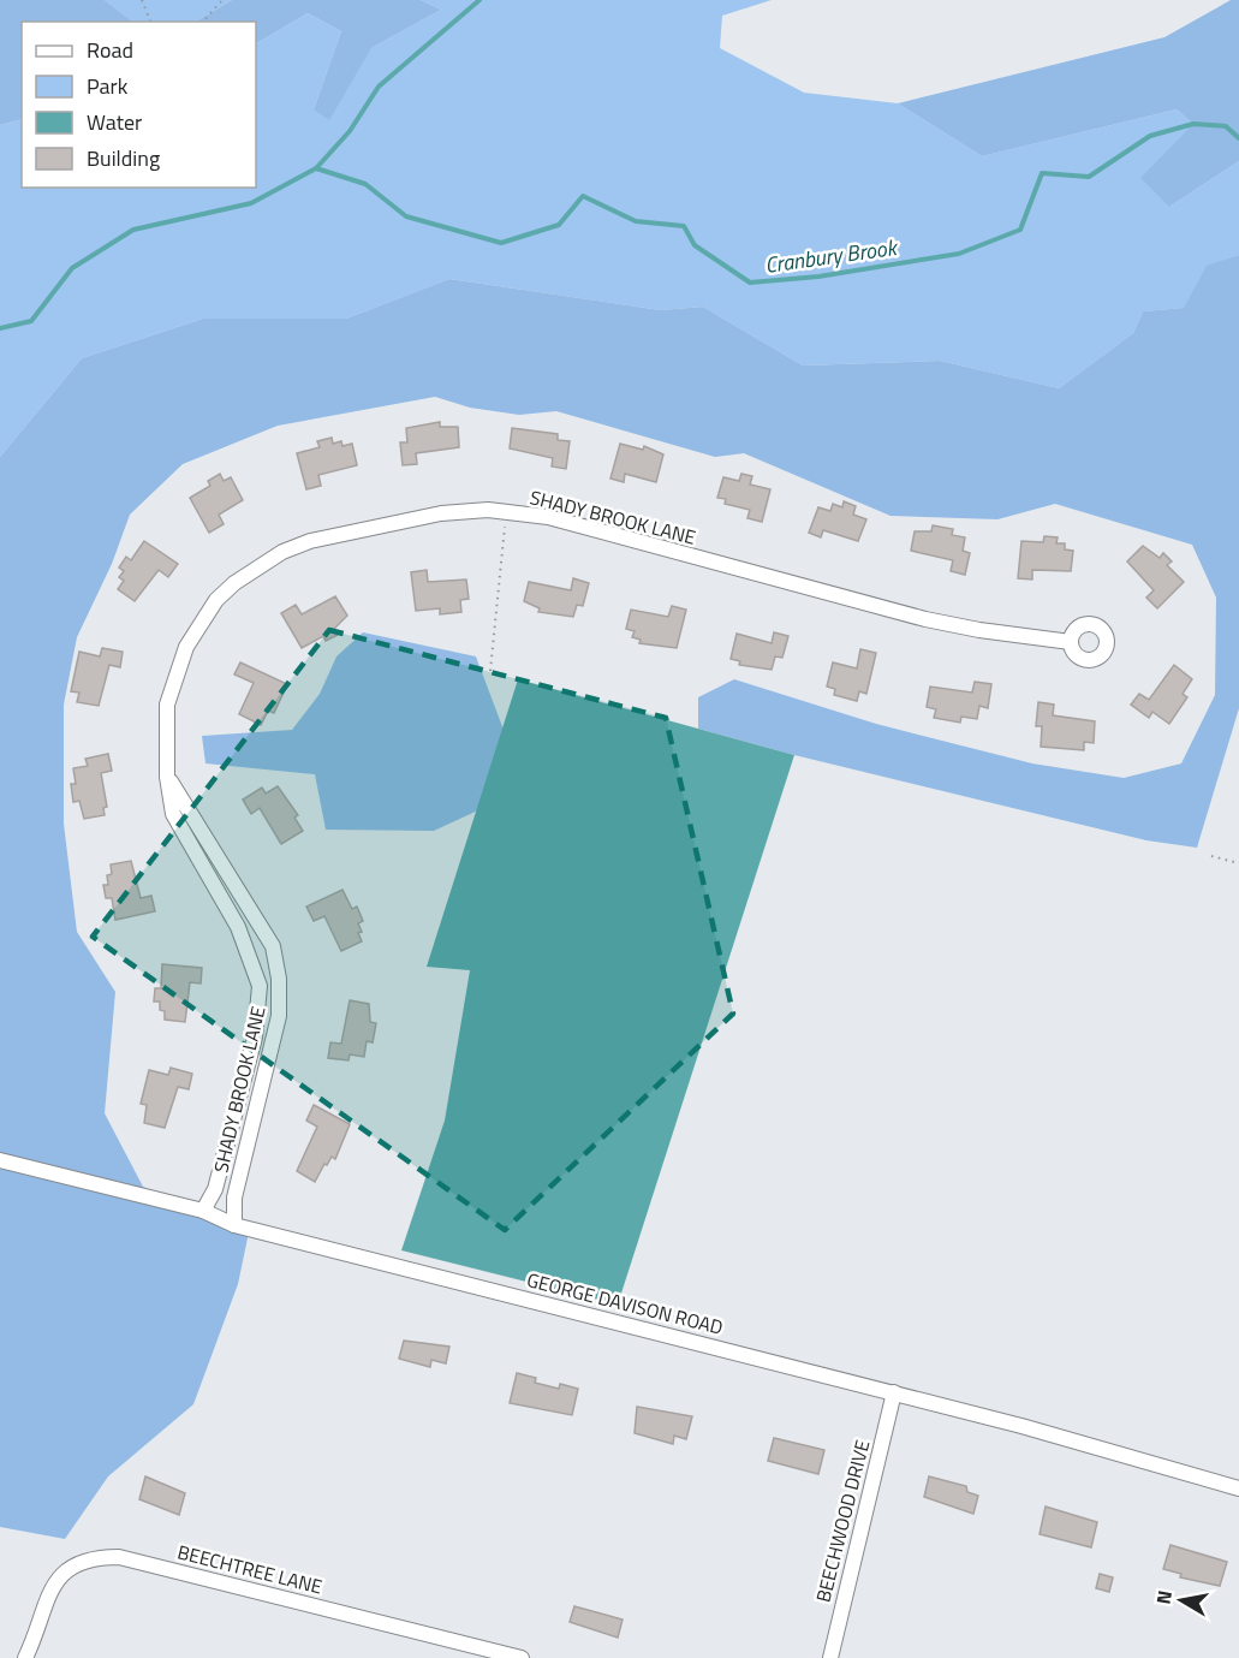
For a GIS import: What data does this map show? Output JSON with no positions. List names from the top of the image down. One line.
{"streets":{"street":["SHADY BROOK LANE","GEORGE DAVISON ROAD","BEECHWOOD DRIVE","BEECHTREE LANE"]},"crossings":[["SHADY BROOK LANE","GEORGE DAVISON ROAD"],["GEORGE DAVISON ROAD","BEECHWOOD DRIVE"]],"water":["Cranbury Brook"],"legend":["Road","Park","Water","Building"],"north":"left"}
